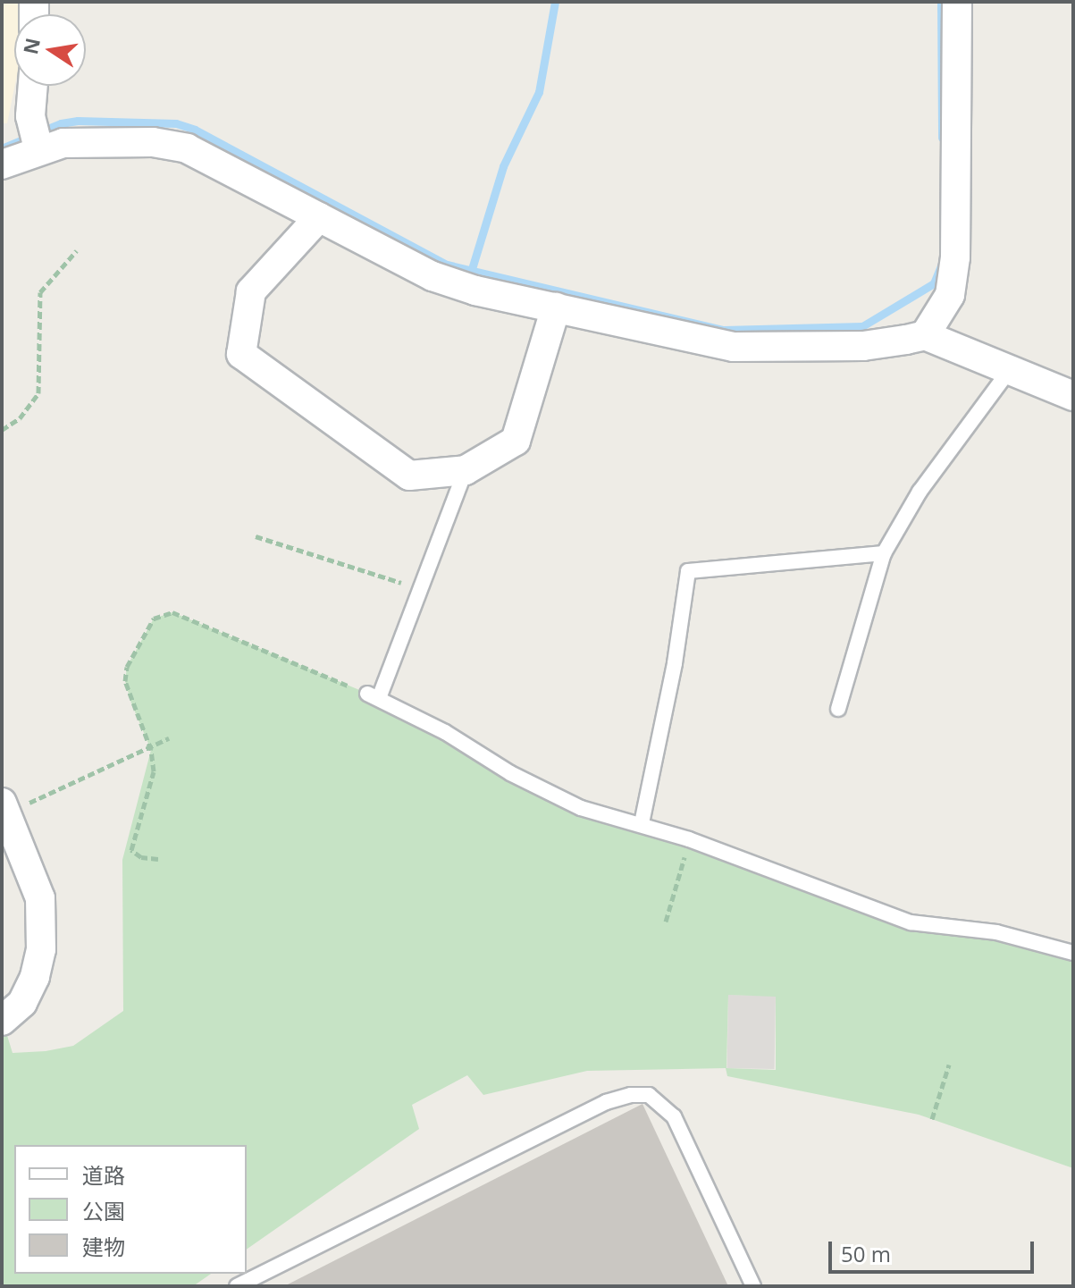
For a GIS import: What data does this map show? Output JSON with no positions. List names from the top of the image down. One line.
{"legend":["道路","公園","建物"],"scale_bar":"50 m","north":"left"}
